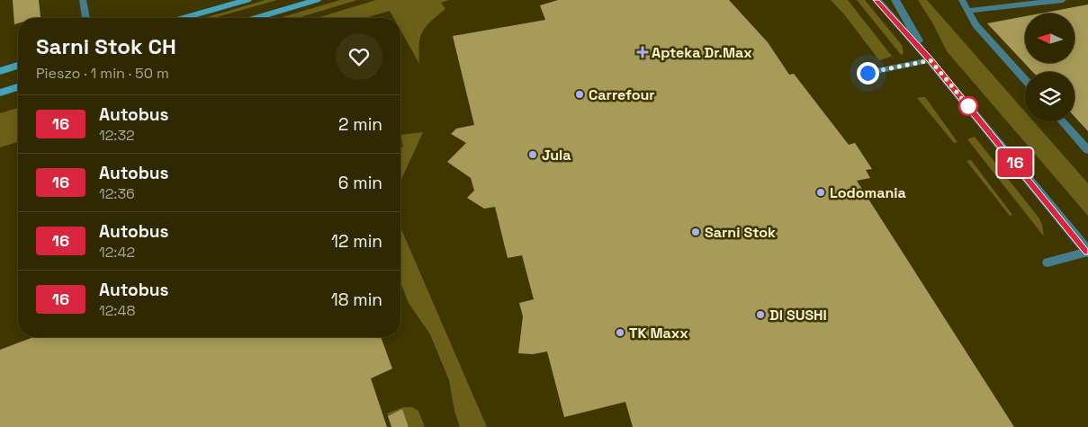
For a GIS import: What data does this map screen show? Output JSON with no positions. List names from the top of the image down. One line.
{"places":{"health":["Apteka Dr.Max"],"other":["Carrefour","Jula","Lodomania","Sarni Stok","DI SUSHI","TK Maxx"]},"lines":["bus line 16"],"north":"left","page":{"on_map":"16","heading":["Sarni Stok CH","Pieszo · 1 min · 50 m"],"list":[{"mark":"16","name":"Autobus","note":"12:32","value":"2 min"},{"mark":"16","name":"Autobus","note":"12:36","value":"6 min"},{"mark":"16","name":"Autobus","note":"12:42","value":"12 min"},{"mark":"16","name":"Autobus","note":"12:48","value":"18 min"}]}}
